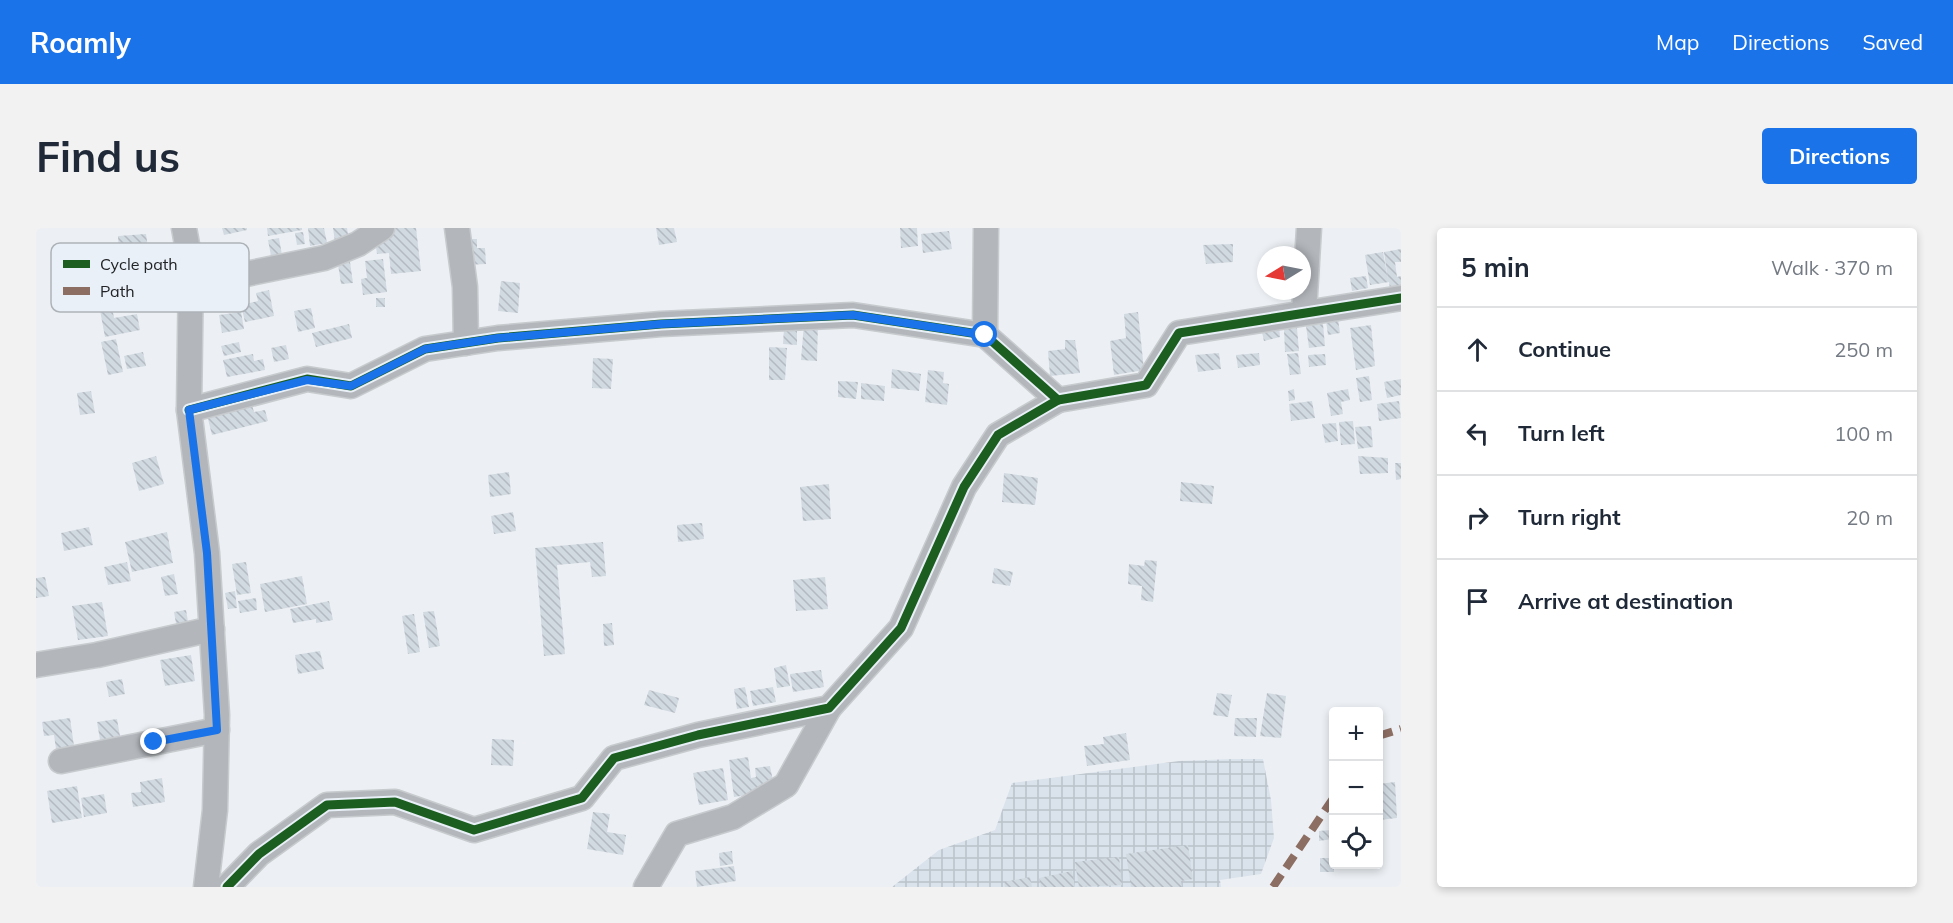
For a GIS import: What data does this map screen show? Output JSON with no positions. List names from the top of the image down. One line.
{"legend":["Cycle path","Path"],"north":"left","page":{"header":"Roamly","nav":["Map","Directions","Saved"],"buttons":"Directions","title":"Find us","heading":["5 min","Walk · 370 m"],"list":[["Continue","250 m"],["Turn left","100 m"],["Turn right","20 m"],"Arrive at destination"],"map_buttons":["+","−"]}}
